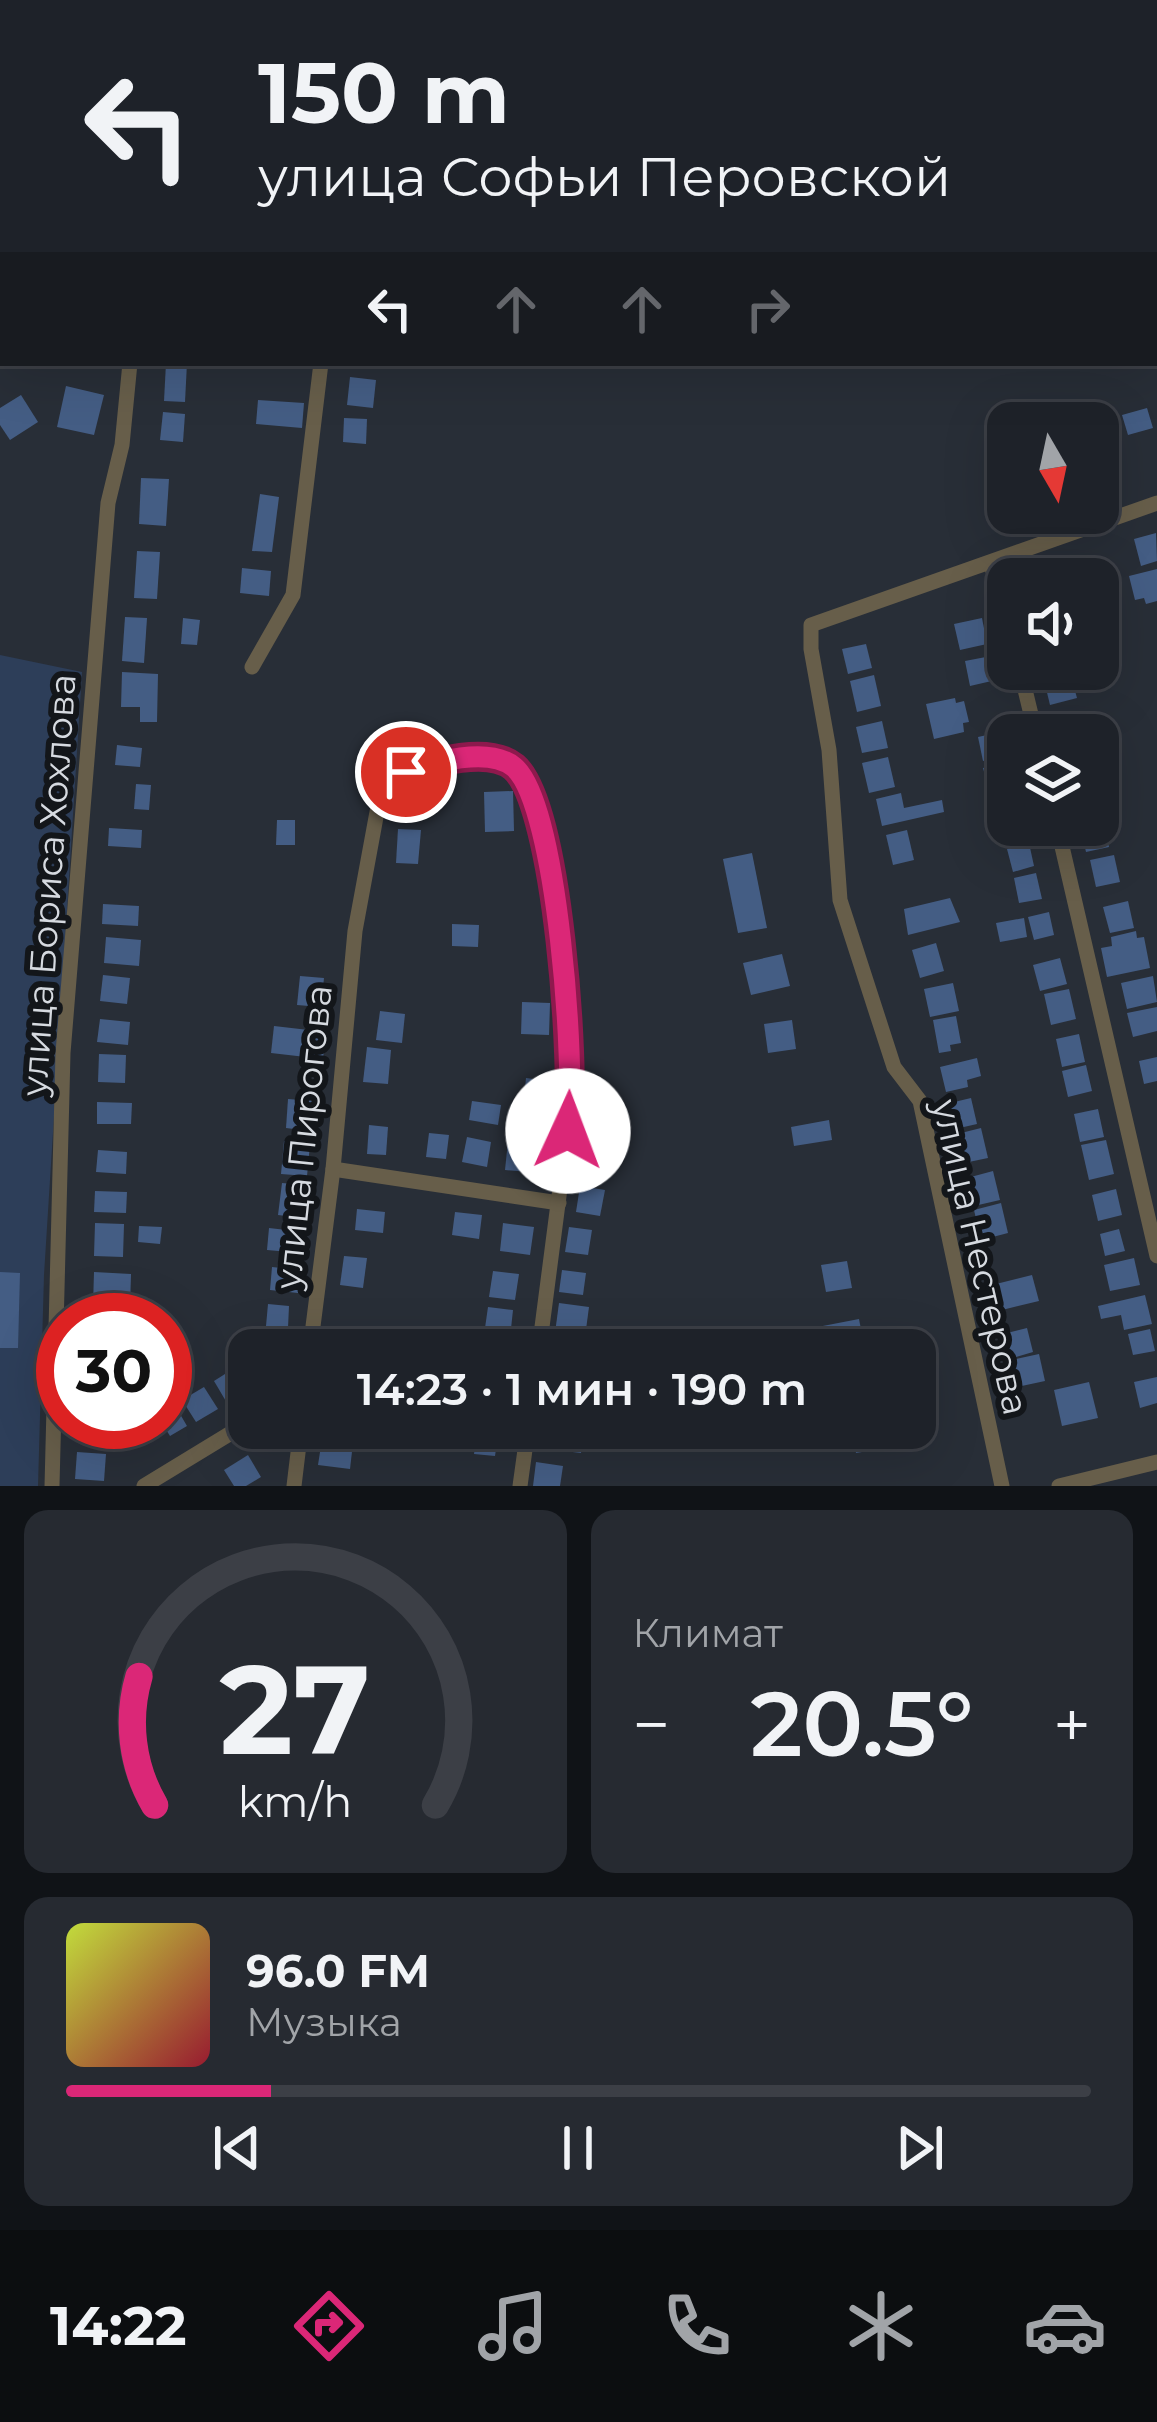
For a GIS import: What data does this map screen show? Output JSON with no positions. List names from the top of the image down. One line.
{"streets":{"street":["улица Бориса Хохлова","улица Пирогова","улица Нестерова"]},"north":"bottom","page":{"turn":["150 m","улица Софьи Перовской"],"limit":"30","trip":"14:23 · 1 мин · 190 m","tile":"Климат","heat":["−","20.5°","+"],"song":["96.0 FM","Музыка"],"tabs":"14:22","gauge":["27","km/h"]}}
